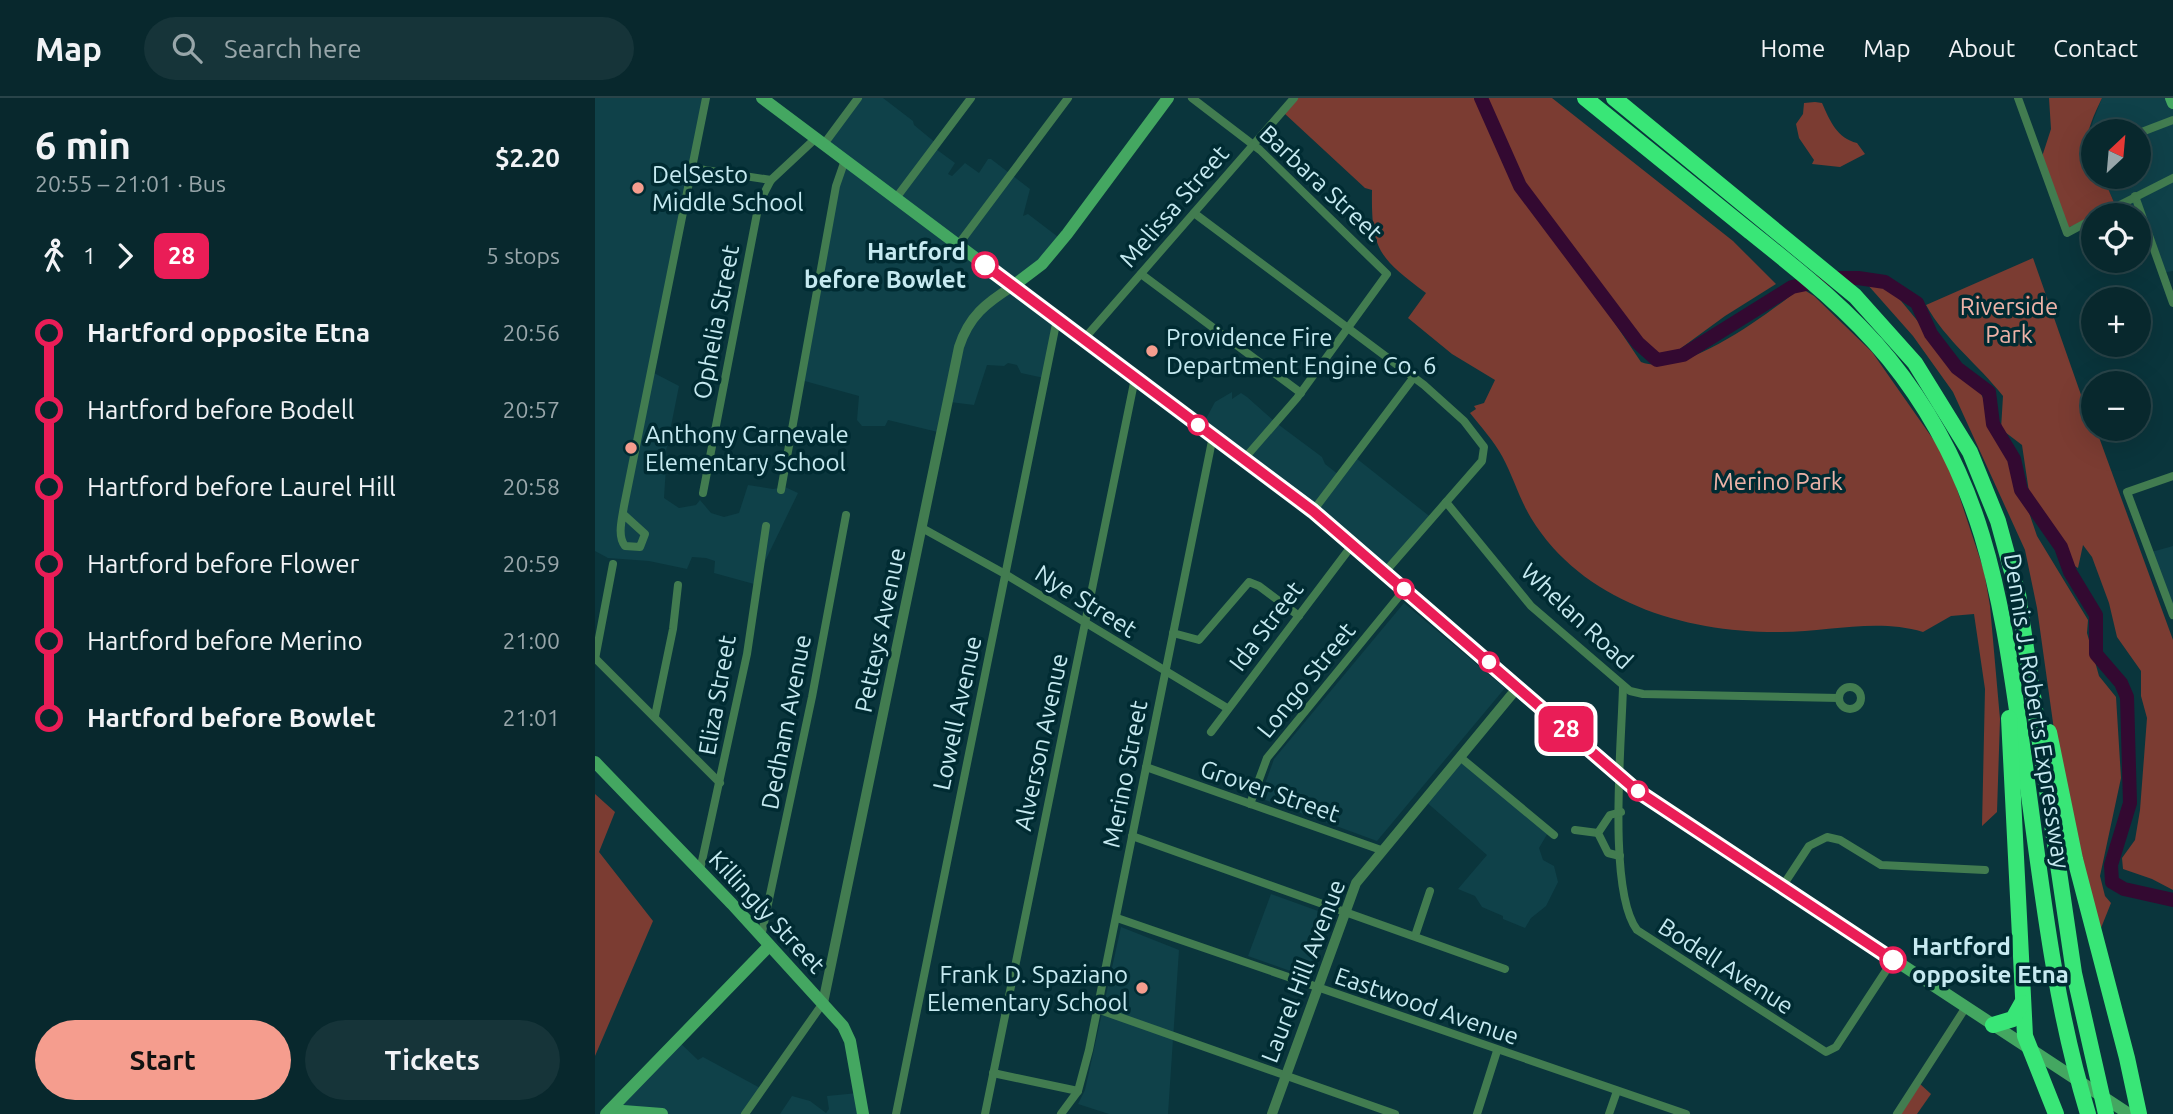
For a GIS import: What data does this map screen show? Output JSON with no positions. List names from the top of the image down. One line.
{"streets":{"highway":["Dennis J. Roberts Expressway"],"main road":["Killingly Street"],"street":["Barbara Street","Melissa Street","Ophelia Street","Nye Street","Whelan Road","Ida Street","Petteys Avenue","Longo Street","Eliza Street","Lowell Avenue","Dedham Avenue","Alverson Avenue","Merino Street","Grover Street","Bodell Avenue","Laurel Hill Avenue","Eastwood Avenue"]},"crossings":[["Barbara Street","Melissa Street"],["Nye Street","Ida Street"],["Nye Street","Petteys Avenue"],["Nye Street","Lowell Avenue"],["Nye Street","Alverson Avenue"],["Nye Street","Merino Street"],["Whelan Road","Bodell Avenue"],["Petteys Avenue","Killingly Street"],["Longo Street","Grover Street"],["Eliza Street","Killingly Street"],["Dedham Avenue","Killingly Street"],["Merino Street","Grover Street"],["Merino Street","Eastwood Avenue"],["Grover Street","Laurel Hill Avenue"],["Laurel Hill Avenue","Eastwood Avenue"]],"parks":["Riverside Park","Merino Park"],"places":["DelSesto Middle School","Hartford before Bowlet","Providence Fire Department Engine Co. 6","Anthony Carnevale Elementary School","Hartford opposite Etna","Frank D. Spaziano Elementary School"],"lines":["bus line 28"],"north":"top right","page":{"header":"Map","search":"Search here","nav":["Home","Map","About","Contact"],"heading":["6 min","20:55 – 21:01 · Bus","$2.20"],"on_map":"28","map_buttons":["+","−"],"legs":["1","28","5 stops"],"list":[{"name":"Hartford opposite Etna","value":"20:56"},{"name":"Hartford before Bodell","value":"20:57"},{"name":"Hartford before Laurel Hill","value":"20:58"},{"name":"Hartford before Flower","value":"20:59"},{"name":"Hartford before Merino","value":"21:00"},{"name":"Hartford before Bowlet","value":"21:01"}],"buttons":["Start","Tickets"]}}
